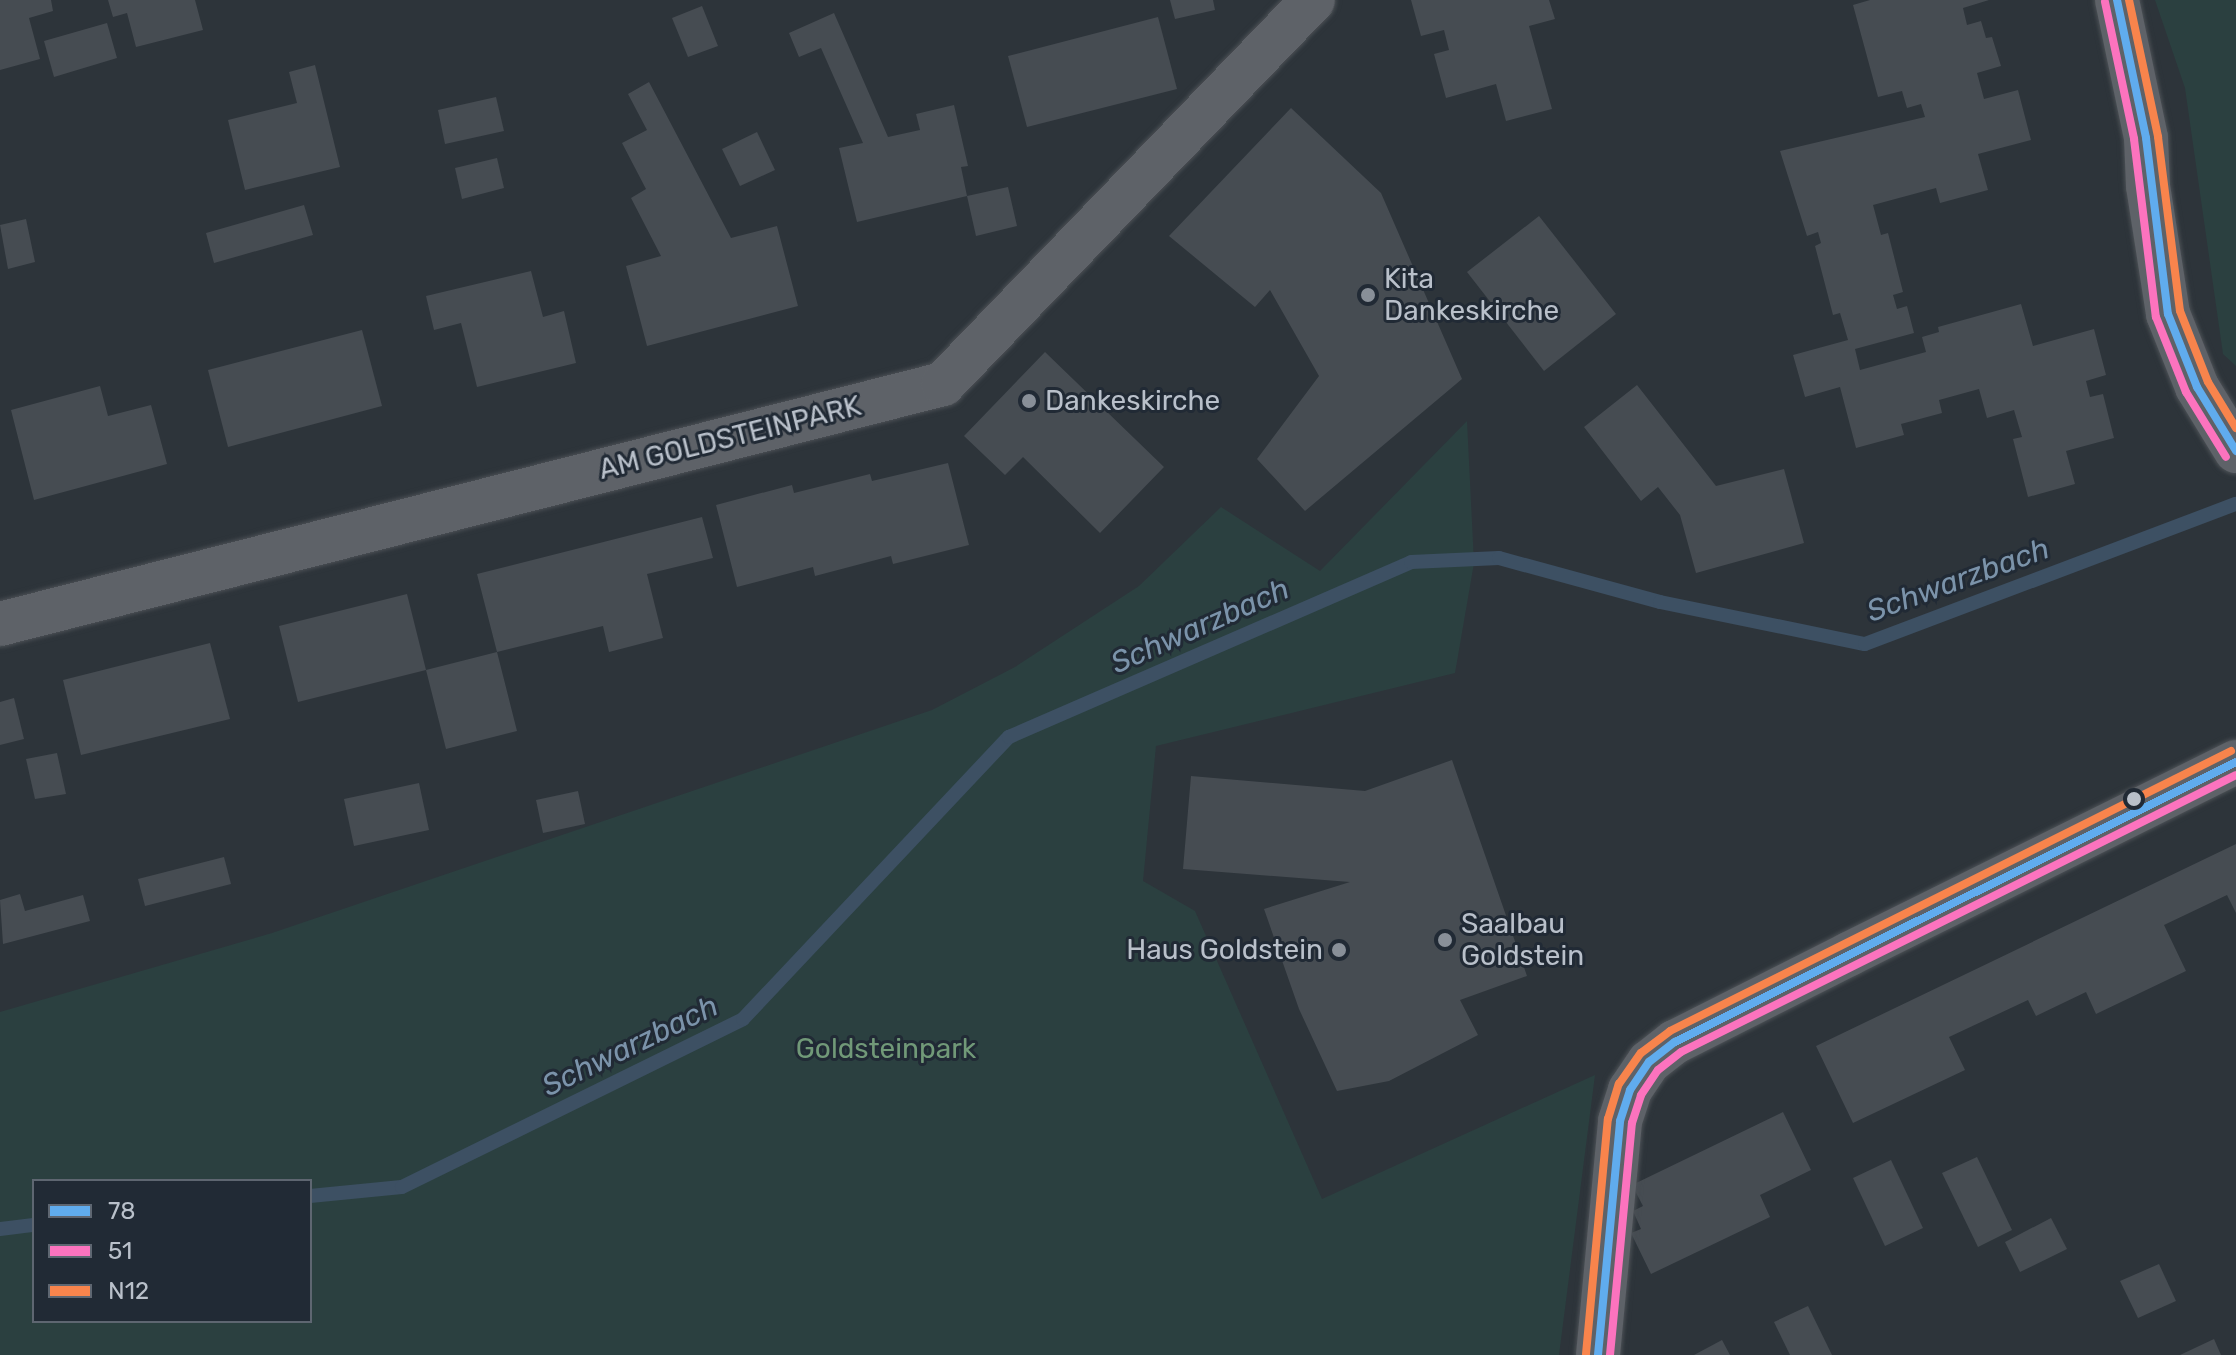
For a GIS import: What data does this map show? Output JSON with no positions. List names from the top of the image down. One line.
{"streets":{"street":["AM GOLDSTEINPARK"]},"water":["Schwarzbach"],"parks":["Goldsteinpark"],"places":["Kita Dankeskirche","Dankeskirche","Saalbau Goldstein","Haus Goldstein"],"lines":["transit line 78","transit line N12","transit line 51"],"legend":["78","51","N12"]}
